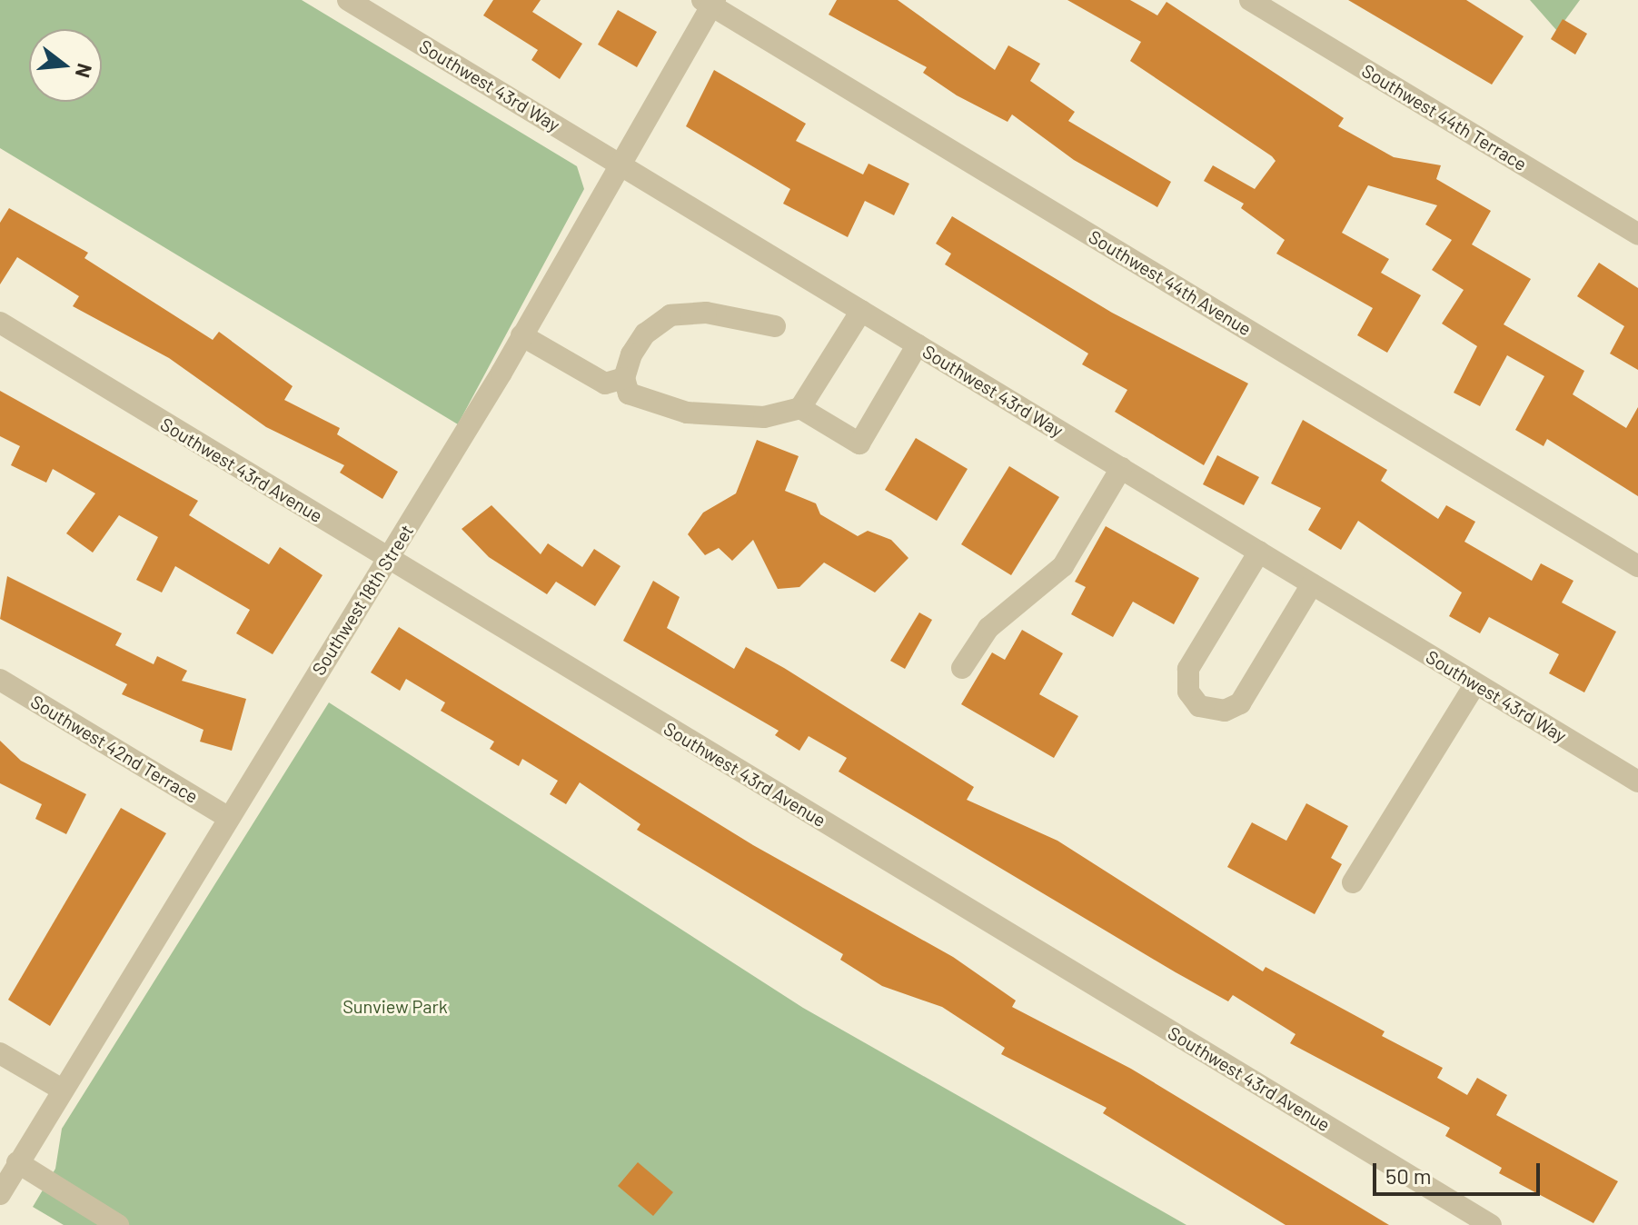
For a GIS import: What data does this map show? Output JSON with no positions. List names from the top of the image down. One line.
{"streets":{"street":["Southwest 43rd Way","Southwest 44th Terrace","Southwest 44th Avenue","Southwest 43rd Avenue","Southwest 18th Street","Southwest 42nd Terrace"]},"crossings":[["Southwest 43rd Way","Southwest 18th Street"],["Southwest 44th Avenue","Southwest 18th Street"],["Southwest 43rd Avenue","Southwest 18th Street"],["Southwest 18th Street","Southwest 42nd Terrace"]],"parks":["Sunview Park"],"scale_bar":"50 m","north":"right"}
